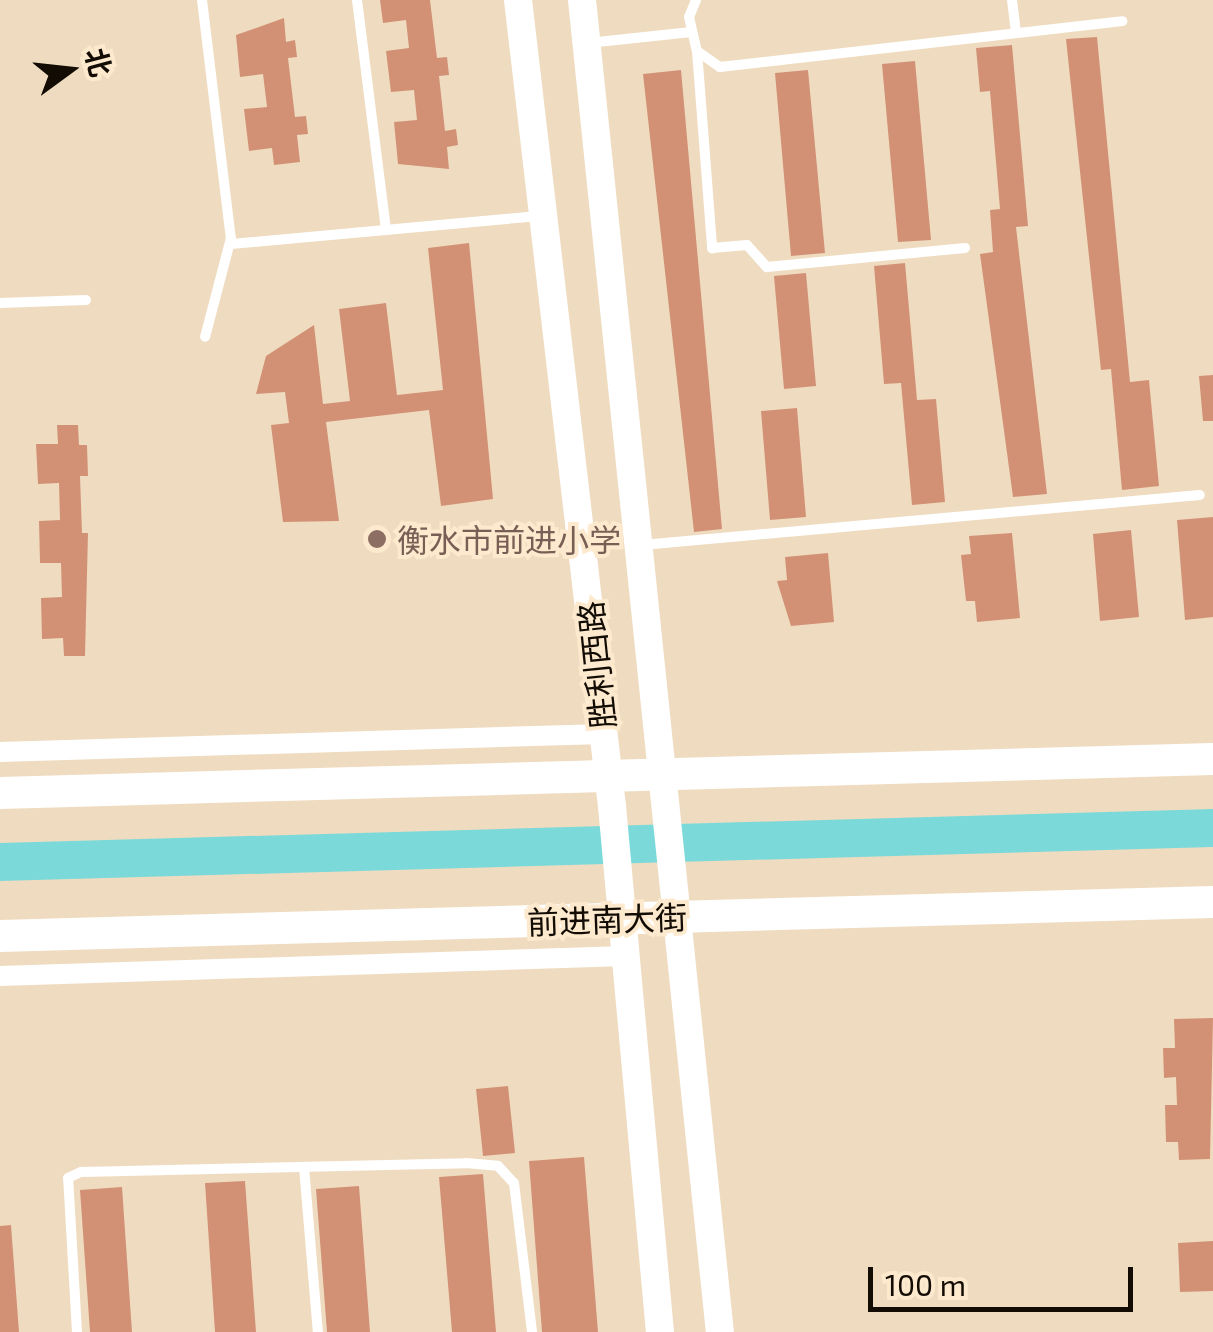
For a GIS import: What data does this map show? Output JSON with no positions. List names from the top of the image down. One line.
{"streets":{"main road":["胜利西路","前进南大街"]},"crossings":[["胜利西路","前进南大街"]],"places":["衡水市前进小学"],"scale_bar":"100 m","north":"right"}
